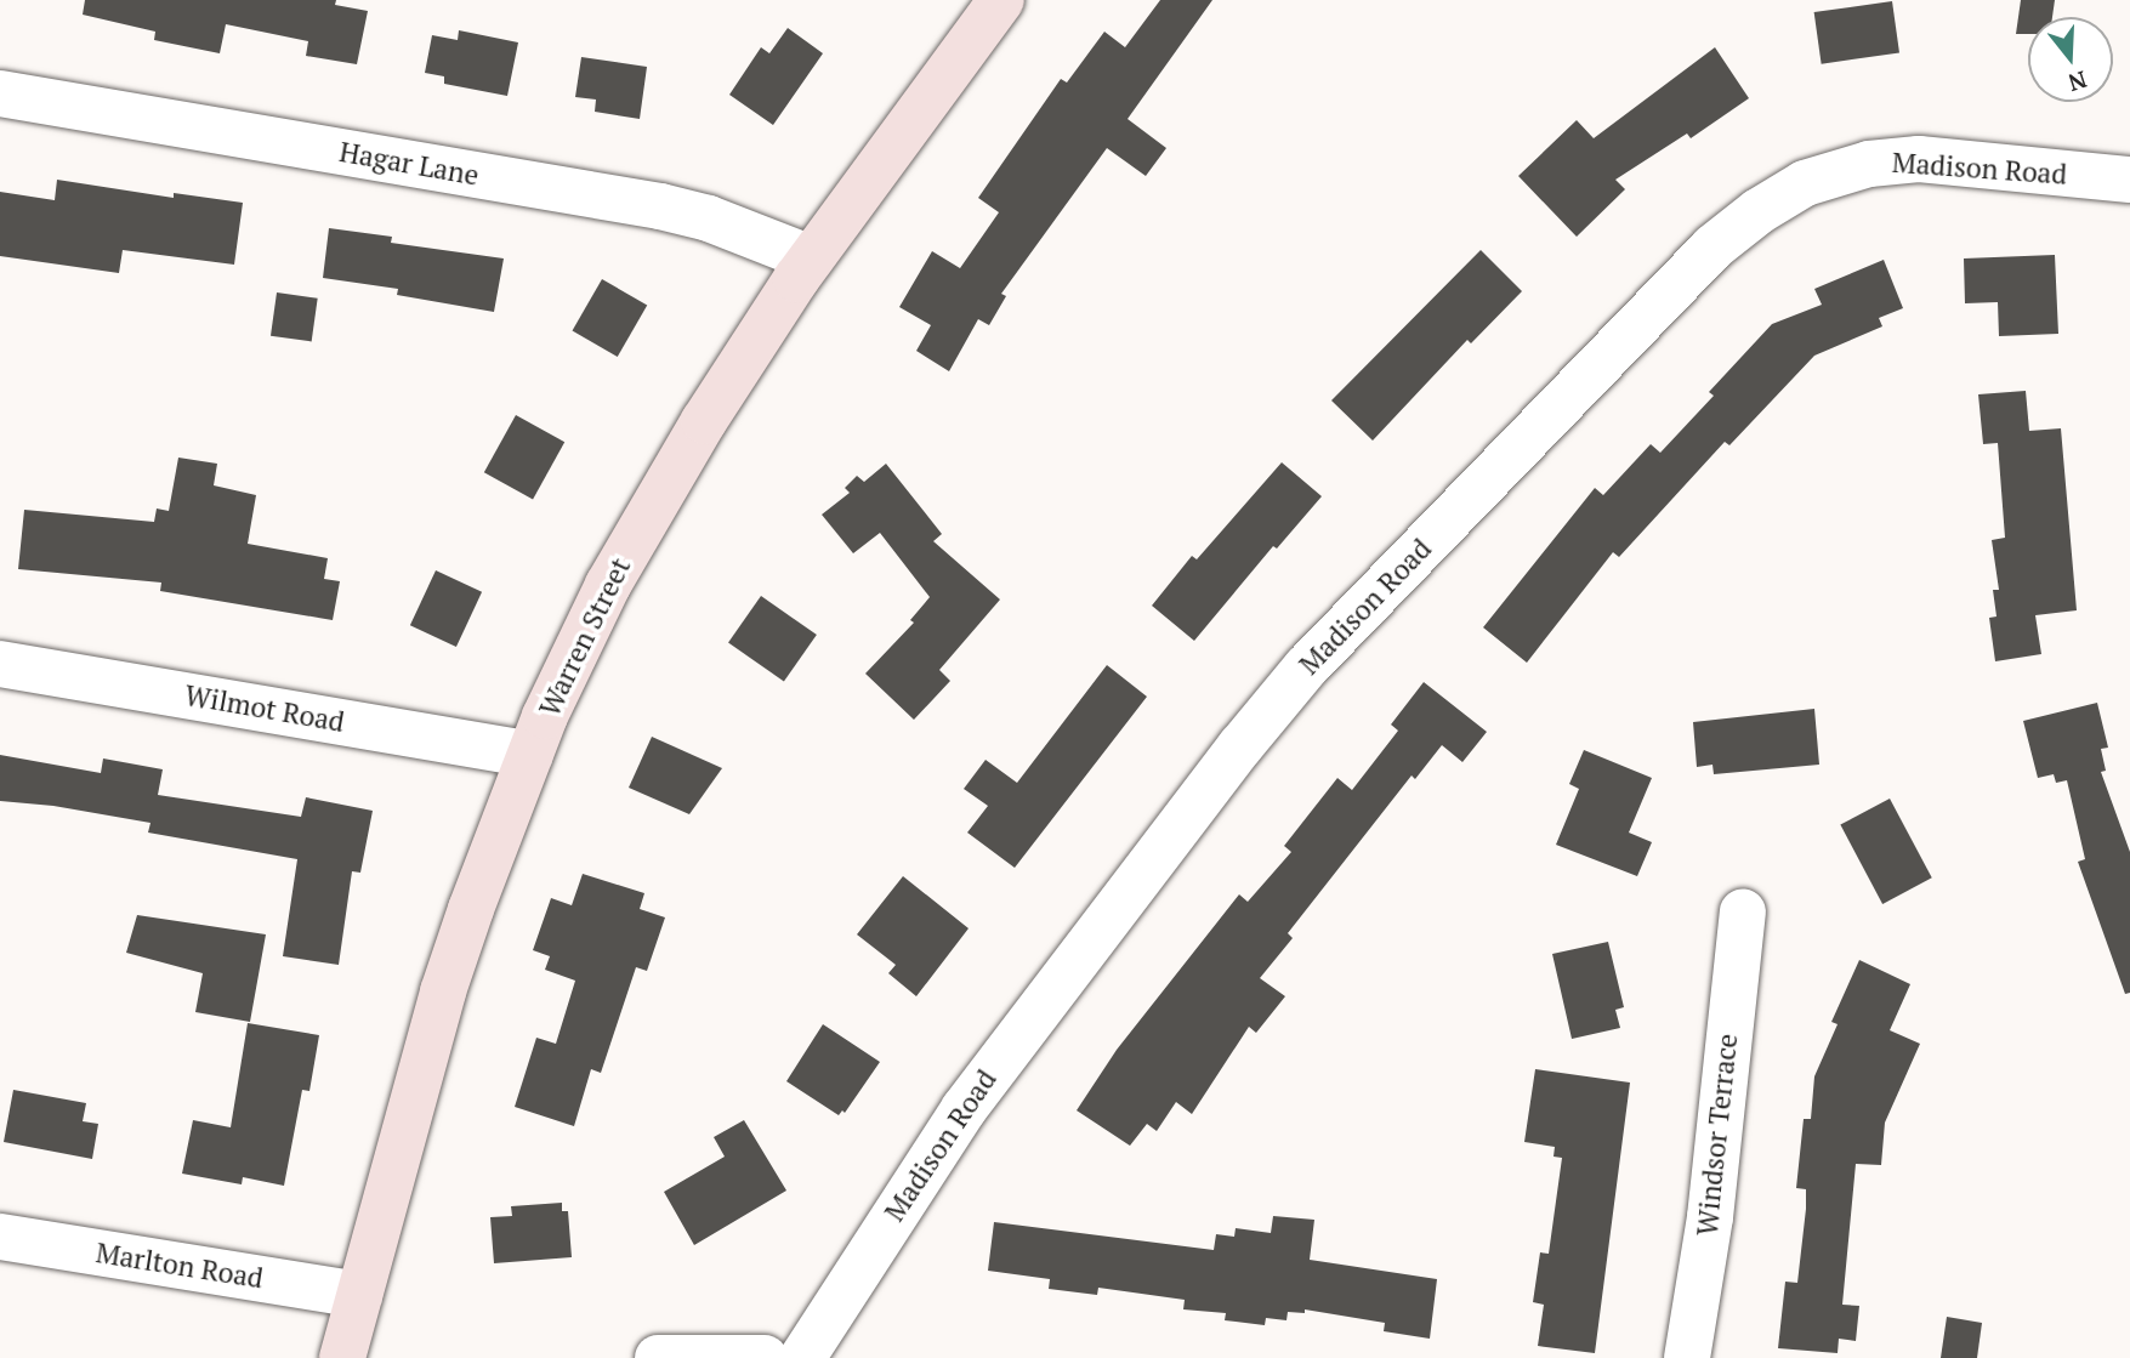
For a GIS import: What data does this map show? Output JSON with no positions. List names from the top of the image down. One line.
{"streets":{"main road":["Warren Street"],"street":["Hagar Lane","Madison Road","Wilmot Road","Windsor Terrace","Marlton Road"]},"crossings":[["Hagar Lane","Warren Street"],["Warren Street","Wilmot Road"],["Warren Street","Marlton Road"]],"north":"bottom"}
